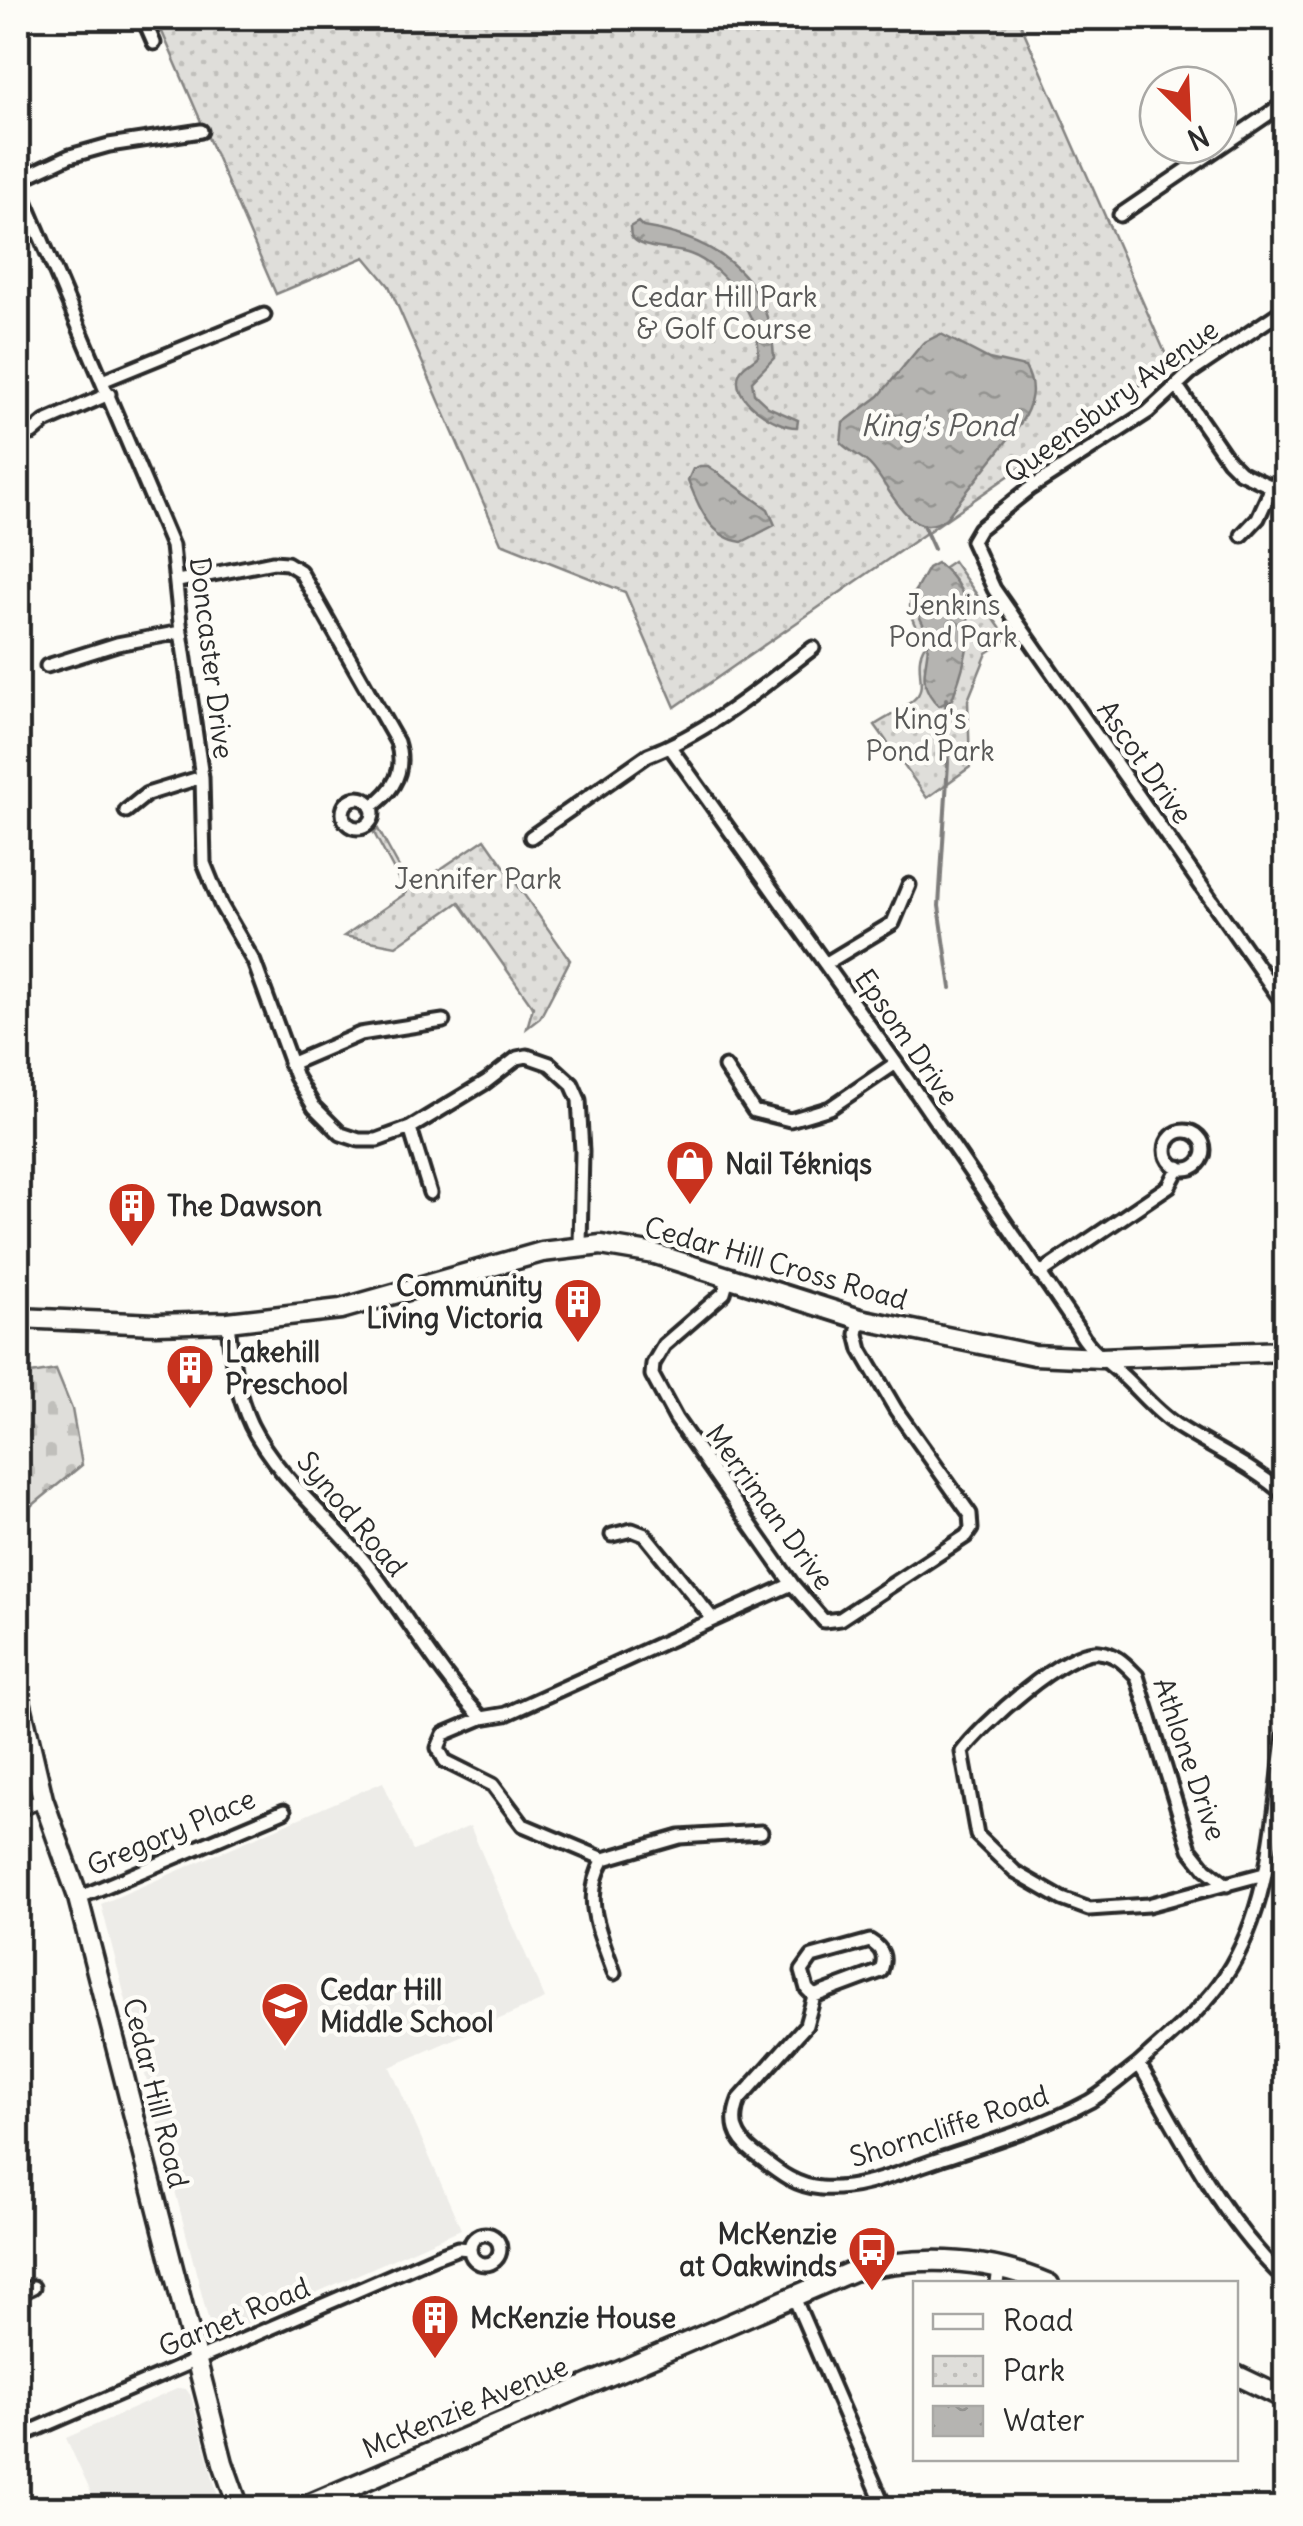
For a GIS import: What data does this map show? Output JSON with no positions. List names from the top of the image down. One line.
{"streets":{"main road":["Cedar Hill Cross Road","Cedar Hill Road","McKenzie Avenue"],"street":["Queensbury Avenue","Doncaster Drive","Ascot Drive","Epsom Drive","Merriman Drive","Synod Road","Athlone Drive","Gregory Place","Shorncliffe Road","Garnet Road"]},"crossings":[["Queensbury Avenue","Ascot Drive"],["Epsom Drive","Cedar Hill Cross Road"],["Cedar Hill Cross Road","Merriman Drive"],["Cedar Hill Cross Road","Synod Road"],["Athlone Drive","Shorncliffe Road"],["Gregory Place","Cedar Hill Road"],["Cedar Hill Road","Garnet Road"]],"water":["King's Pond"],"parks":["Cedar Hill Park & Golf Course","Jenkins Pond Park","King's Pond Park","Jennifer Park"],"places":{"shop":["Nail Tékniqs"],"building":["The Dawson","Community Living Victoria","Lakehill Preschool","McKenzie House"],"school or university":["Cedar Hill Middle School"],"bus stop":["McKenzie at Oakwinds"]},"legend":["Road","Park","Water"],"north":"bottom right"}
